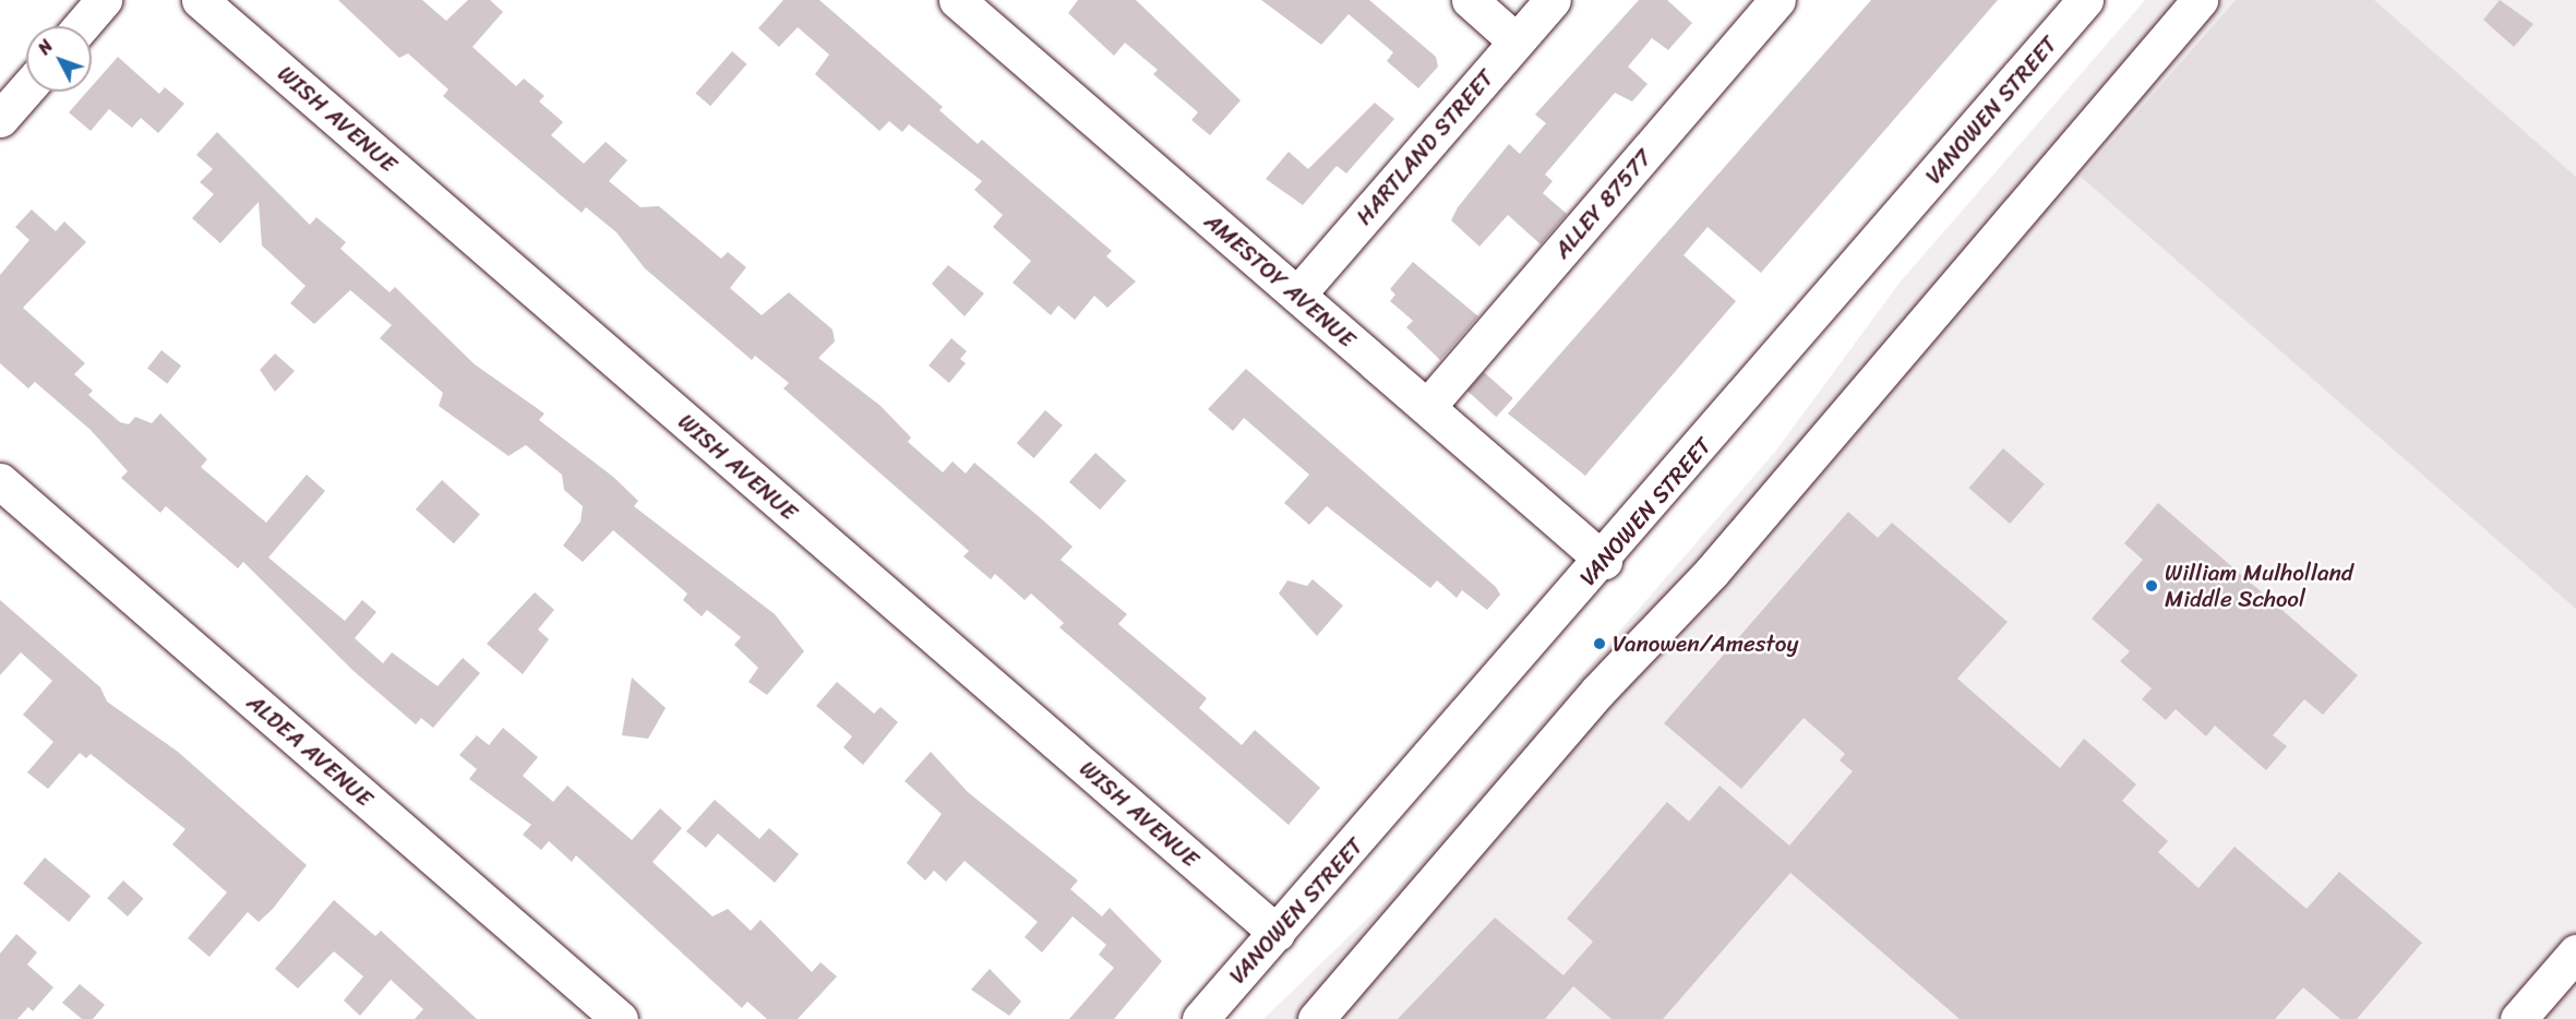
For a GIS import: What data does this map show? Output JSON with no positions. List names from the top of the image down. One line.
{"streets":{"street":["VANOWEN STREET","WISH AVENUE","HARTLAND STREET","ALLEY 87577","AMESTOY AVENUE","ALDEA AVENUE"]},"crossings":[["VANOWEN STREET","WISH AVENUE"],["VANOWEN STREET","AMESTOY AVENUE"],["HARTLAND STREET","AMESTOY AVENUE"],["ALLEY 87577","AMESTOY AVENUE"]],"places":["William Mulholland Middle School","Vanowen/Amestoy"],"north":"top left"}
